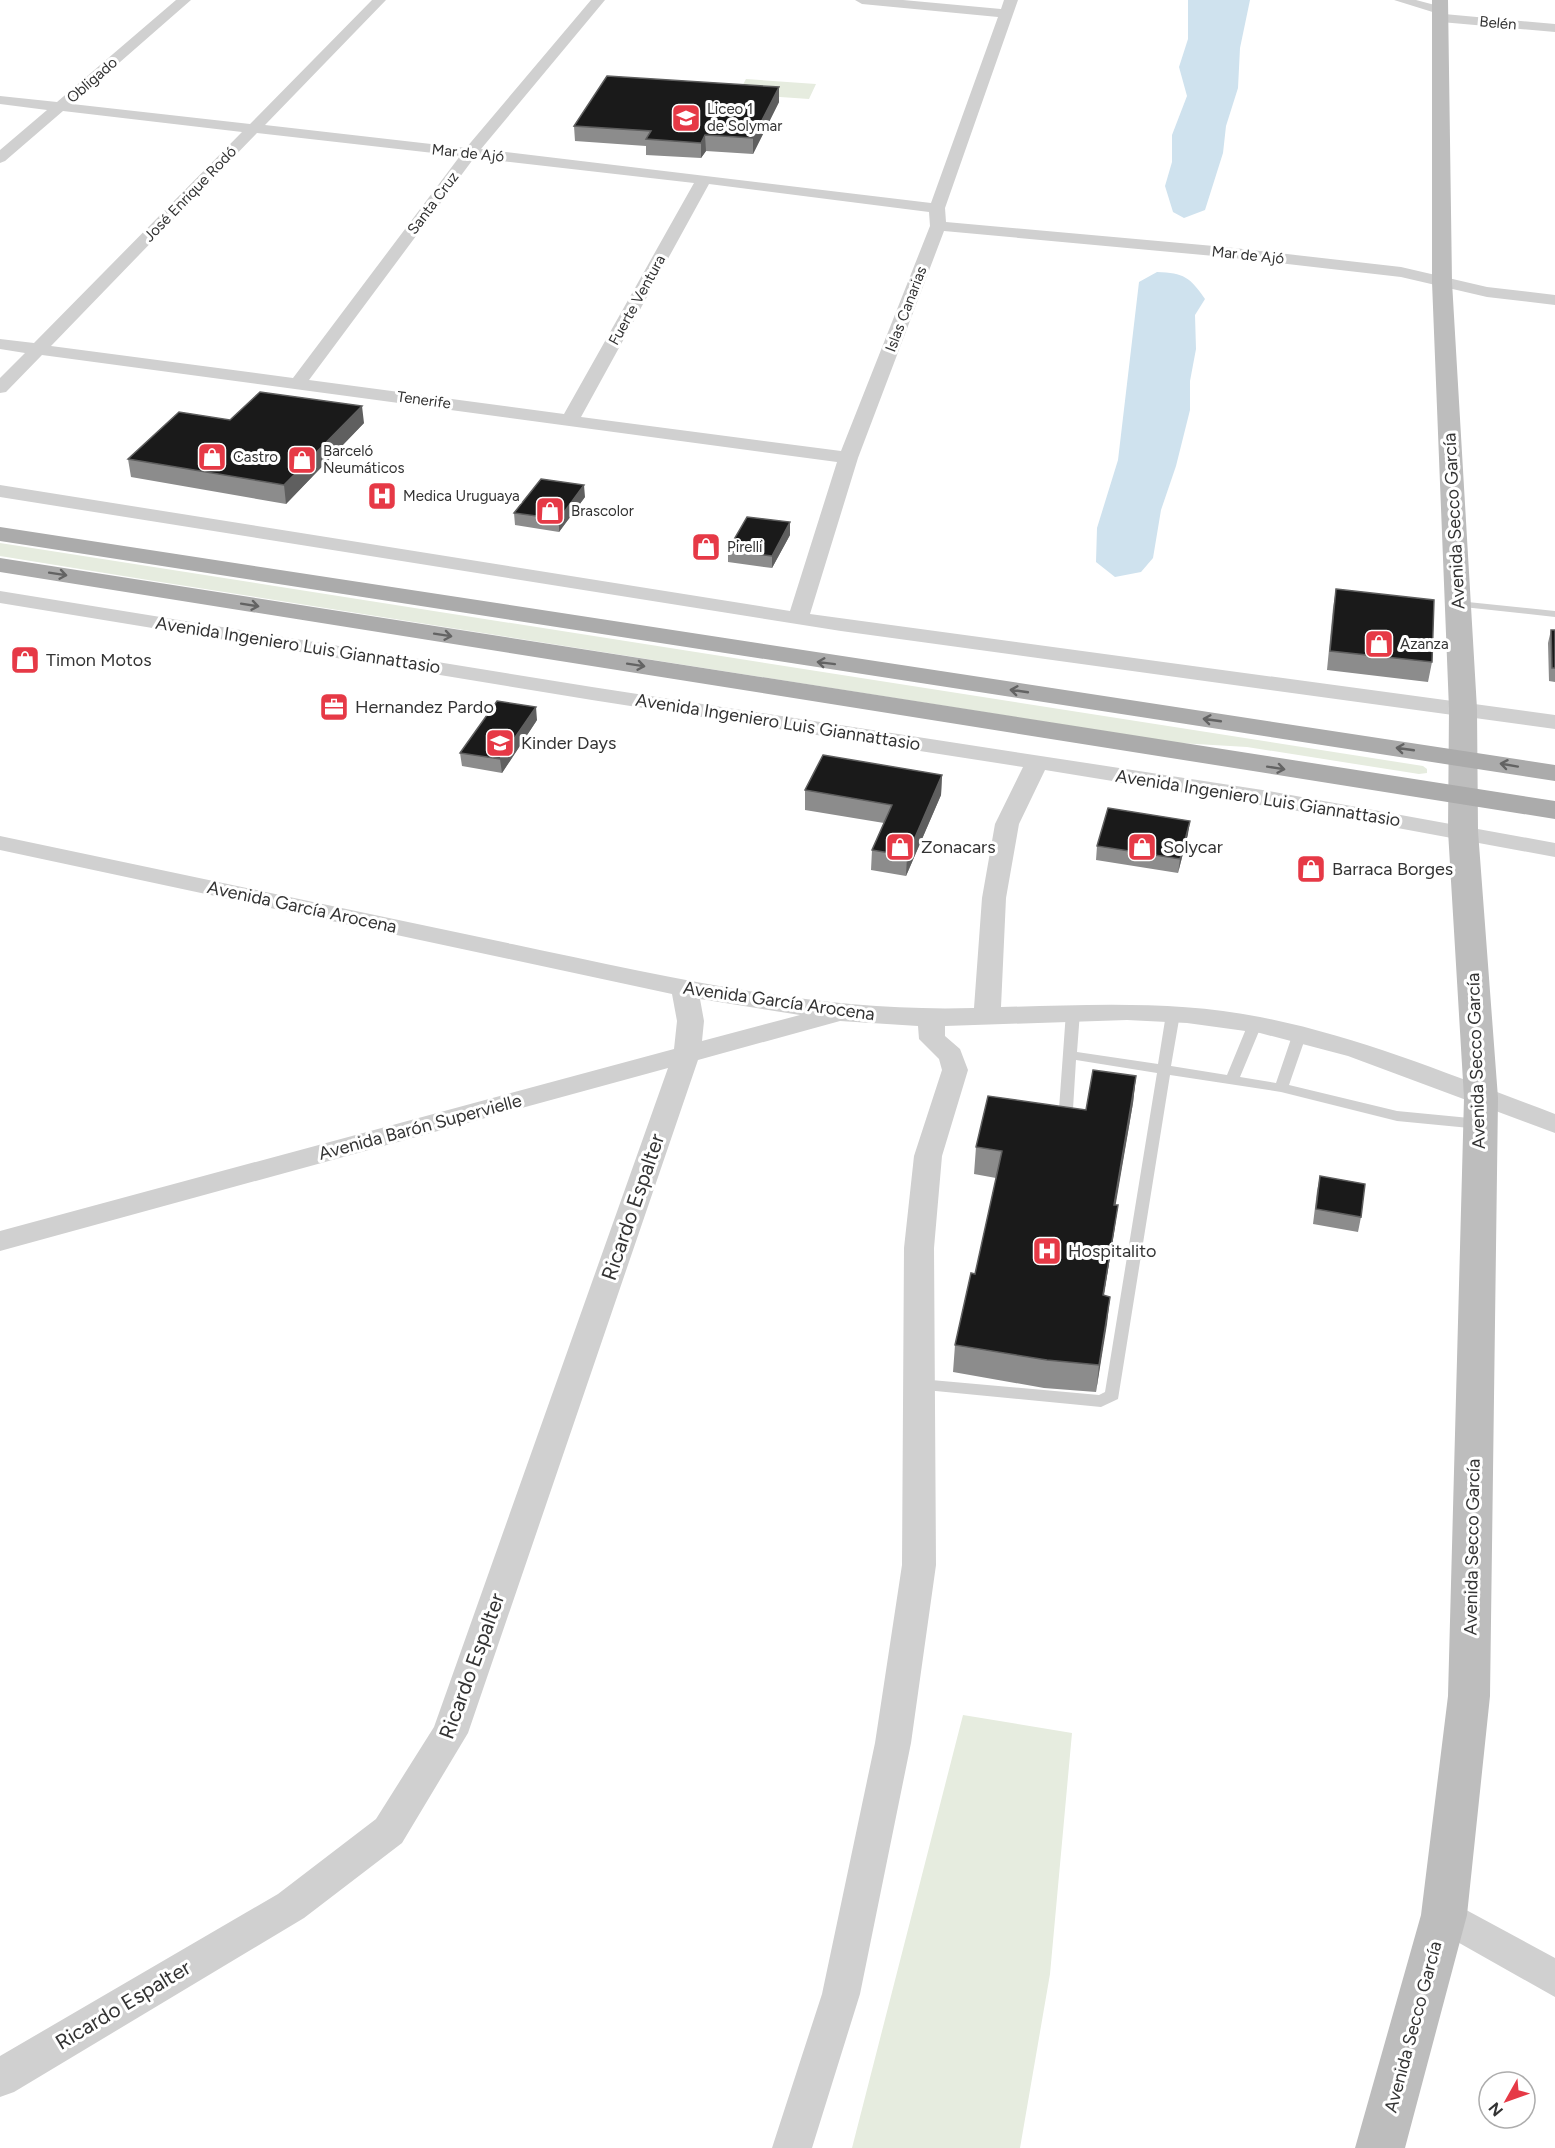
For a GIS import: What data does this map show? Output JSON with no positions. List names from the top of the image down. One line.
{"streets":{"main road":["Avenida Ingeniero Luis Giannattasio"],"street":["Belén","Obligado","Mar de Ajó","José Enrique Rodó","Santa Cruz","Fuerte Ventura","Islas Canarias","Tenerife","Avenida Secco García","Avenida García Arocena","Avenida Barón Supervielle","Ricardo Espalter"]},"crossings":[["Belén","Avenida Secco García"],["Obligado","Mar de Ajó"],["Mar de Ajó","José Enrique Rodó"],["Mar de Ajó","Santa Cruz"],["Mar de Ajó","Fuerte Ventura"],["Mar de Ajó","Islas Canarias"],["Mar de Ajó","Avenida Secco García"],["José Enrique Rodó","Tenerife"],["Santa Cruz","Tenerife"],["Fuerte Ventura","Tenerife"],["Islas Canarias","Tenerife"],["Avenida Secco García","Avenida Ingeniero Luis Giannattasio"],["Avenida Secco García","Avenida García Arocena"],["Avenida García Arocena","Avenida Barón Supervielle"],["Avenida García Arocena","Ricardo Espalter"],["Avenida Barón Supervielle","Ricardo Espalter"]],"places":{"school or university":["Liceo 1 de Solymar","Kinder Days"],"shop":["Castro","Barceló Neumáticos","Brascolor","Pirelli","Azanza","Timon Motos","Zonacars","Solycar","Barraca Borges"],"hospital":["Medica Uruguaya","Hospitalito"],"office":["Hernandez Pardo"]},"north":"bottom left"}
